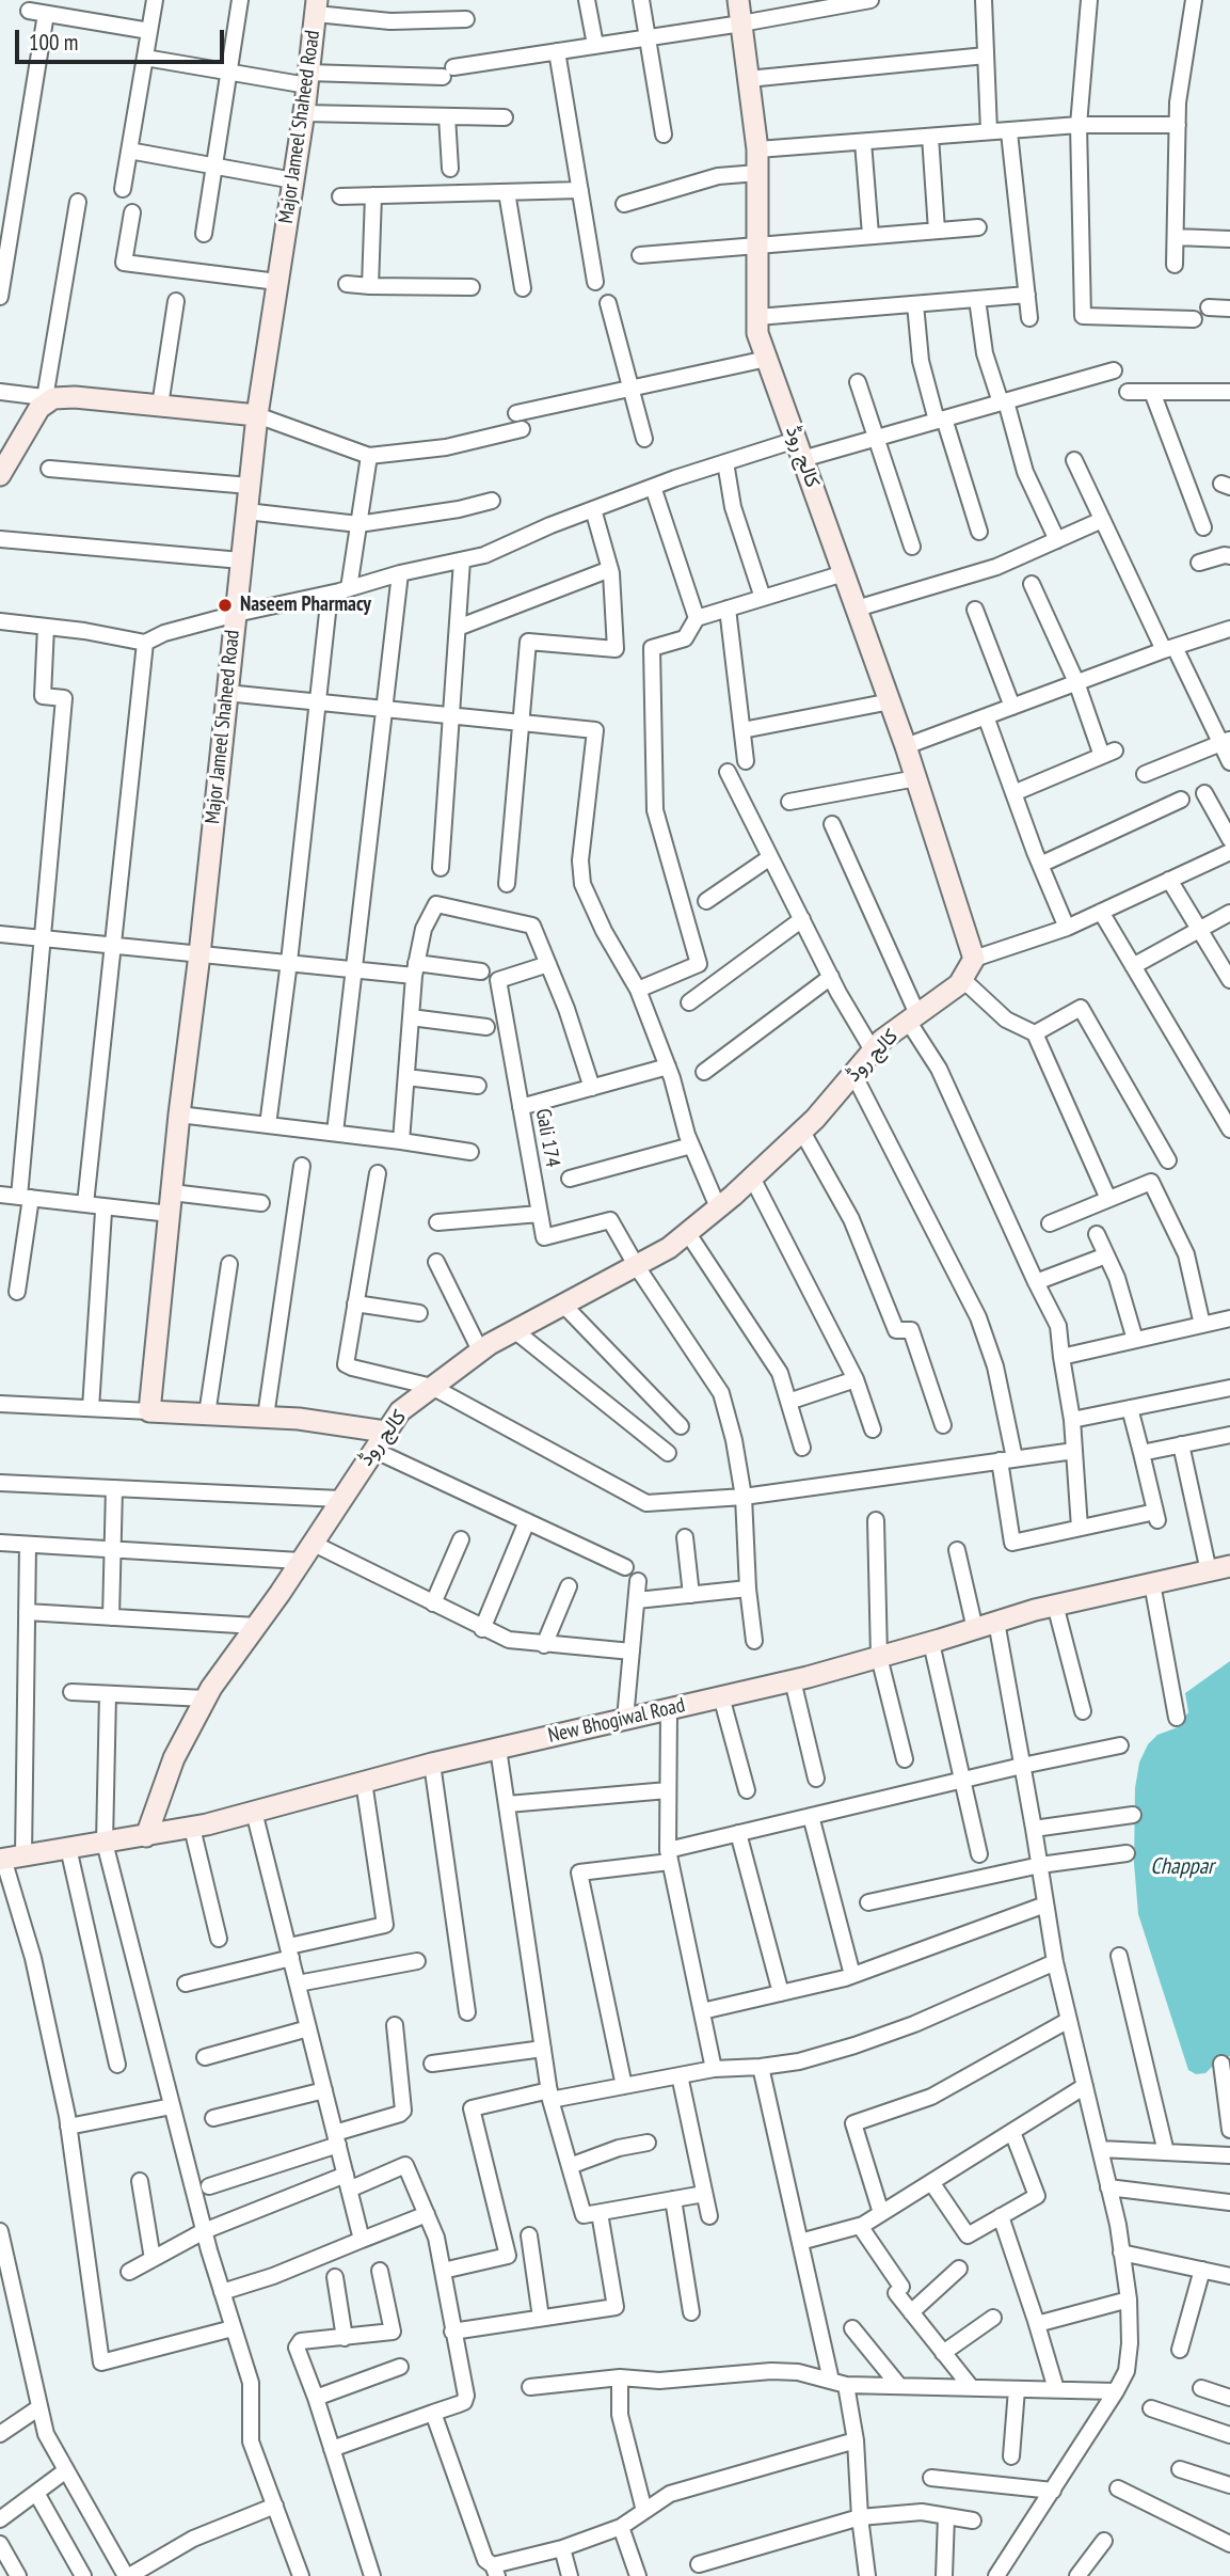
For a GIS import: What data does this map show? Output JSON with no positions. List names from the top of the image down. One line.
{"streets":{"street":["Major Jameel Shaheed Road","کالج روڈ","Gali 174","New Bhogiwal Road"]},"crossings":[["کالج روڈ","New Bhogiwal Road"]],"water":["Chappar"],"places":["Naseem Pharmacy"],"scale_bar":"100 m"}
